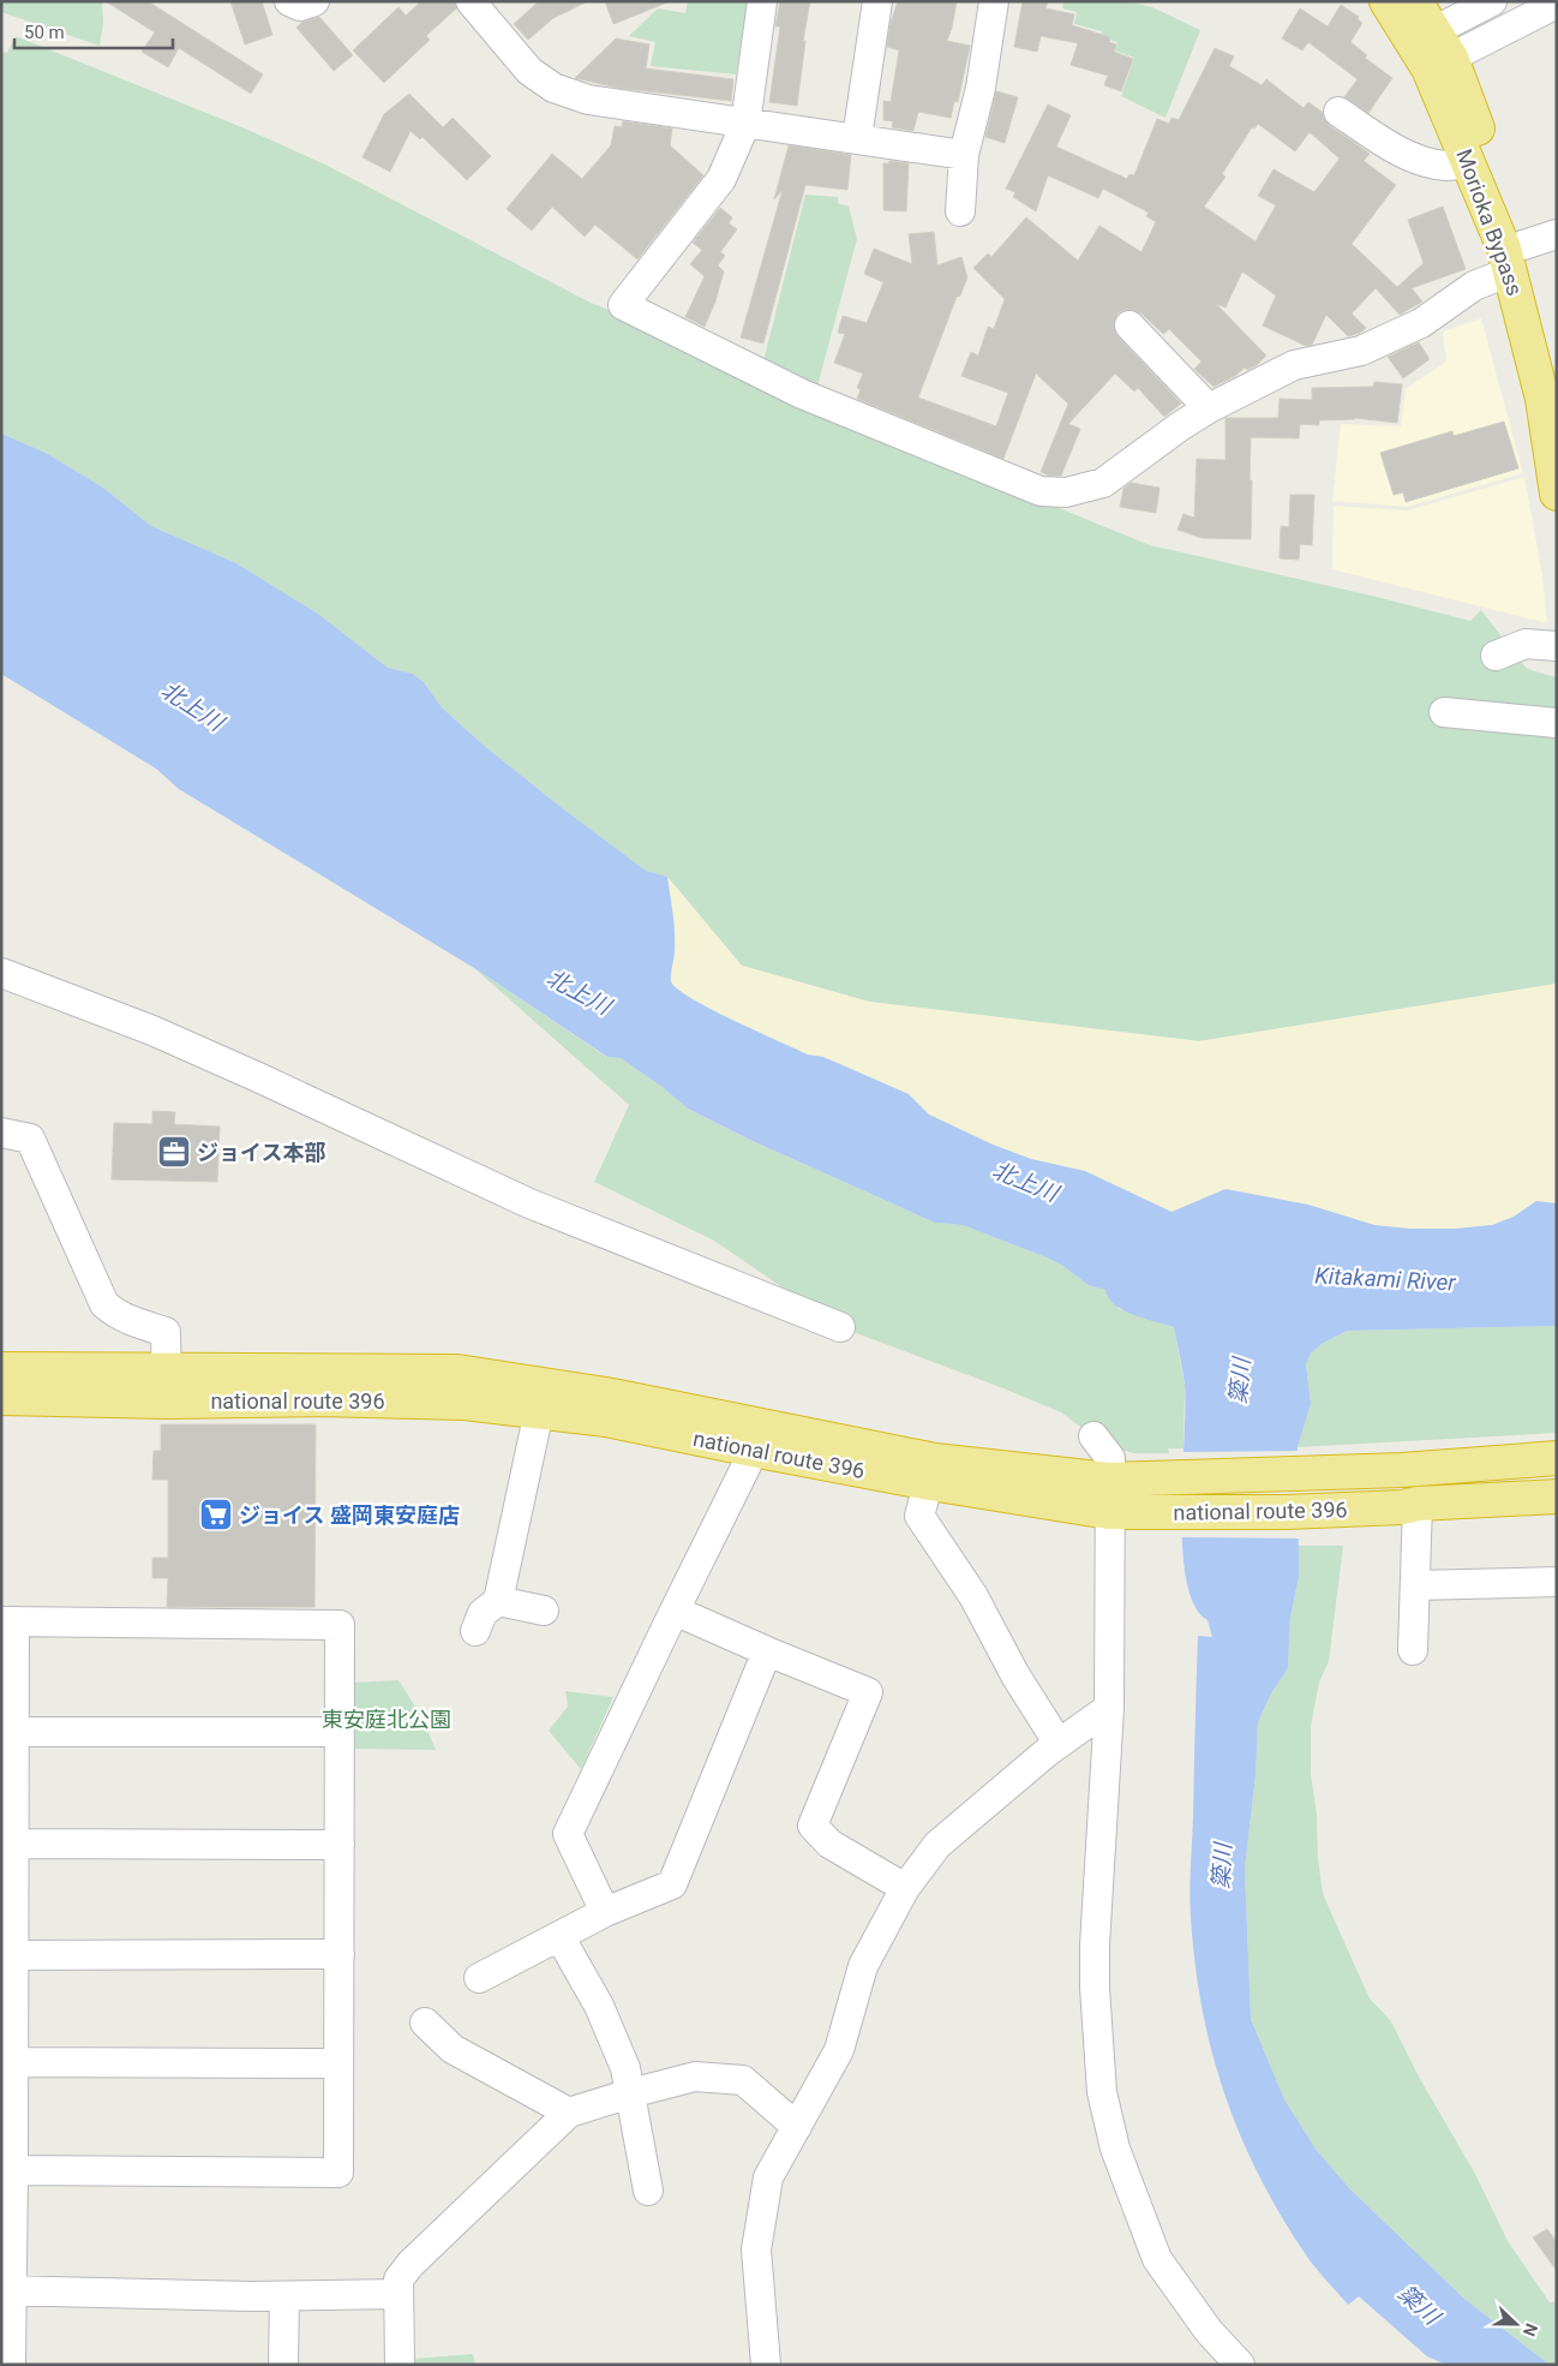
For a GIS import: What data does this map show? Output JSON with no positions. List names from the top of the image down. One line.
{"streets":{"highway":["Morioka Bypass","national route 396"]},"water":["北上川","Kitakami River","簗川"],"parks":["東安庭北公園"],"places":{"office":["ジョイス本部"],"supermarket":["ジョイス 盛岡東安庭店"]},"scale_bar":"50 m","north":"right"}
